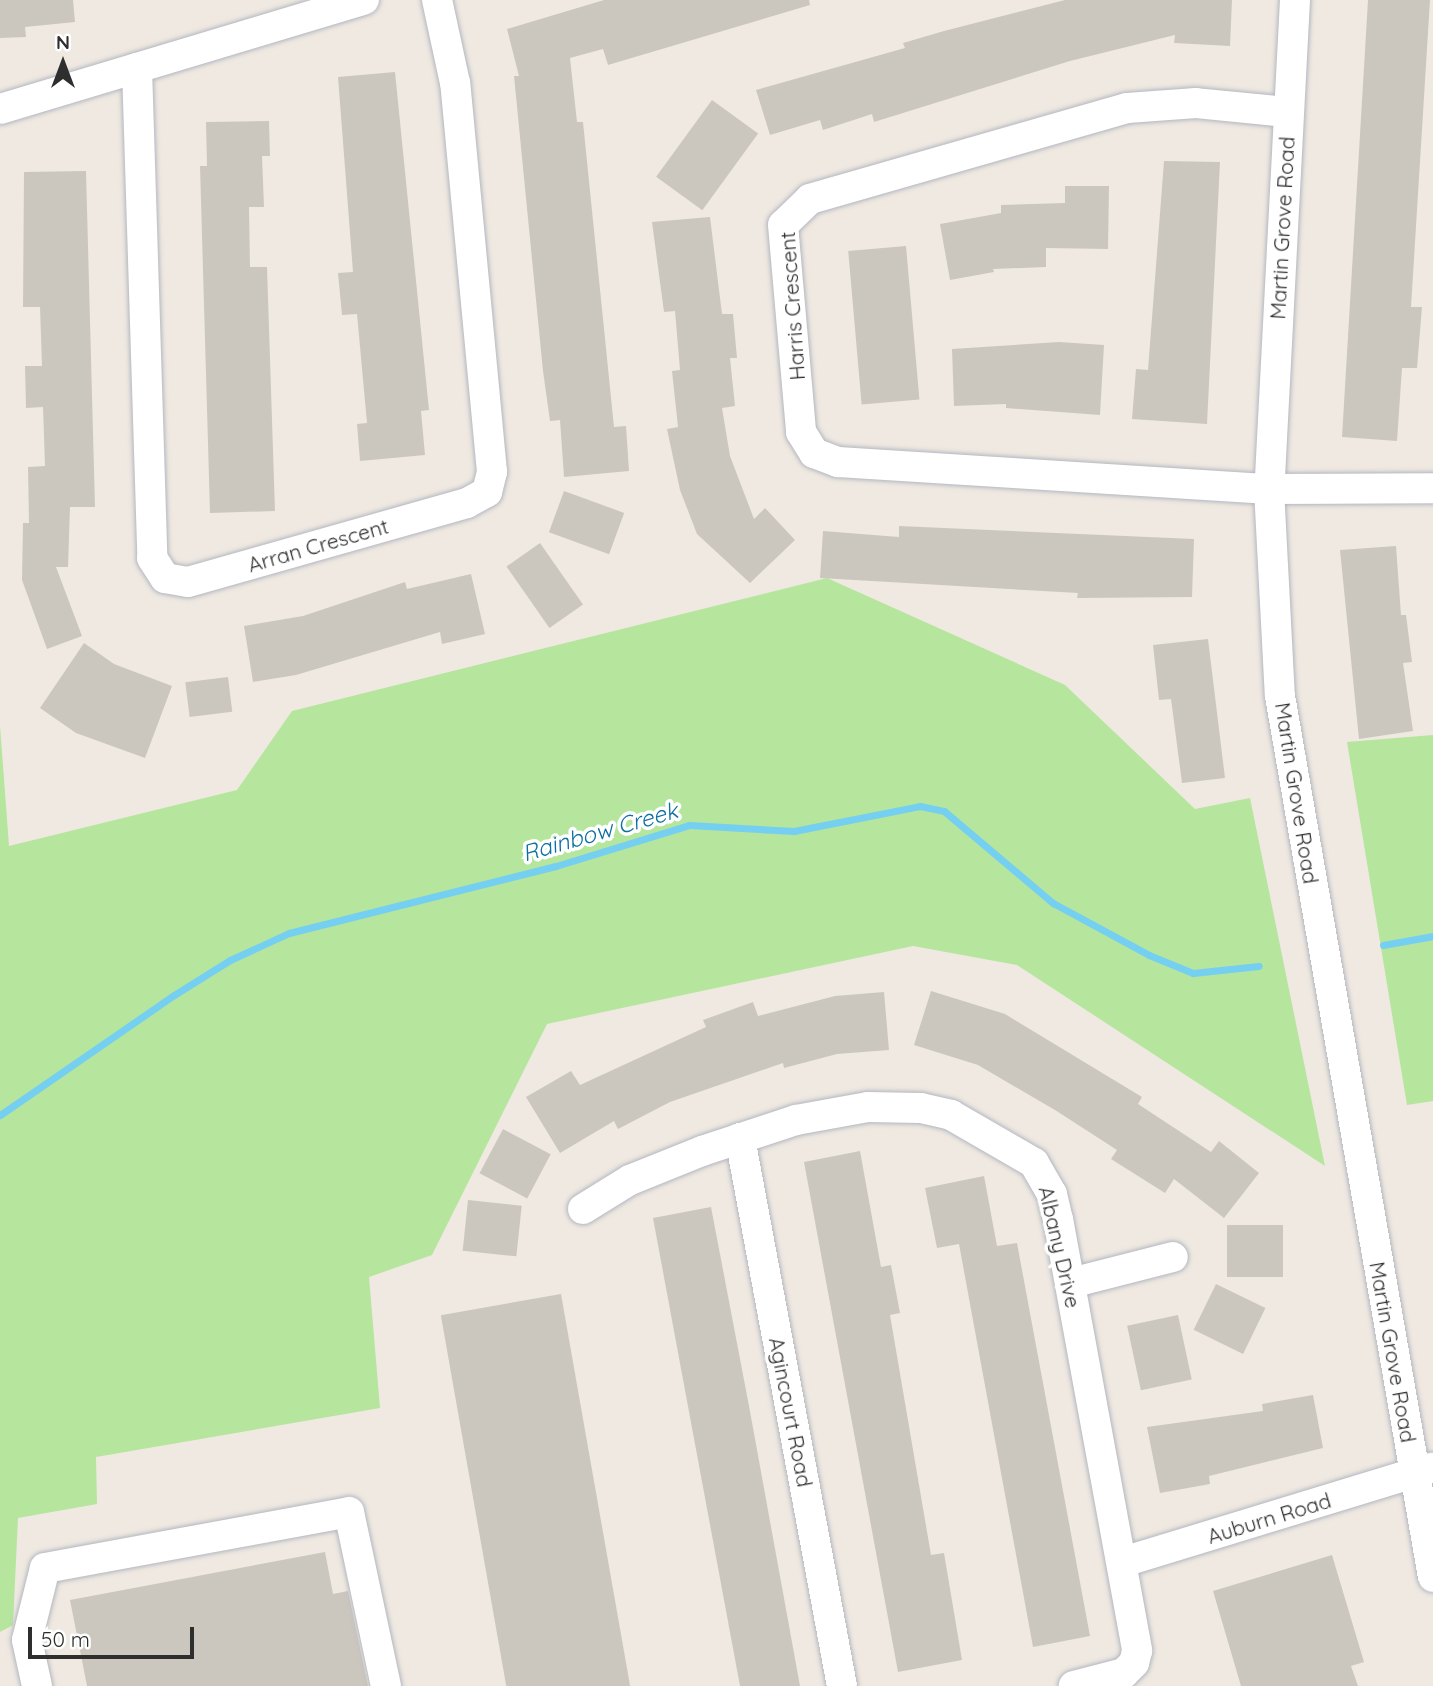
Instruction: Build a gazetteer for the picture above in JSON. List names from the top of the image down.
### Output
{
  "streets": {
    "street": [
      "Martin Grove Road",
      "Harris Crescent",
      "Arran Crescent",
      "Albany Drive",
      "Agincourt Road",
      "Auburn Road"
    ]
  },
  "crossings": [
    ["Martin Grove Road", "Harris Crescent"],
    ["Martin Grove Road", "Auburn Road"],
    ["Albany Drive", "Agincourt Road"],
    ["Albany Drive", "Auburn Road"]
  ],
  "water": ["Rainbow Creek"],
  "scale_bar": "50 m",
  "north": "top"
}
